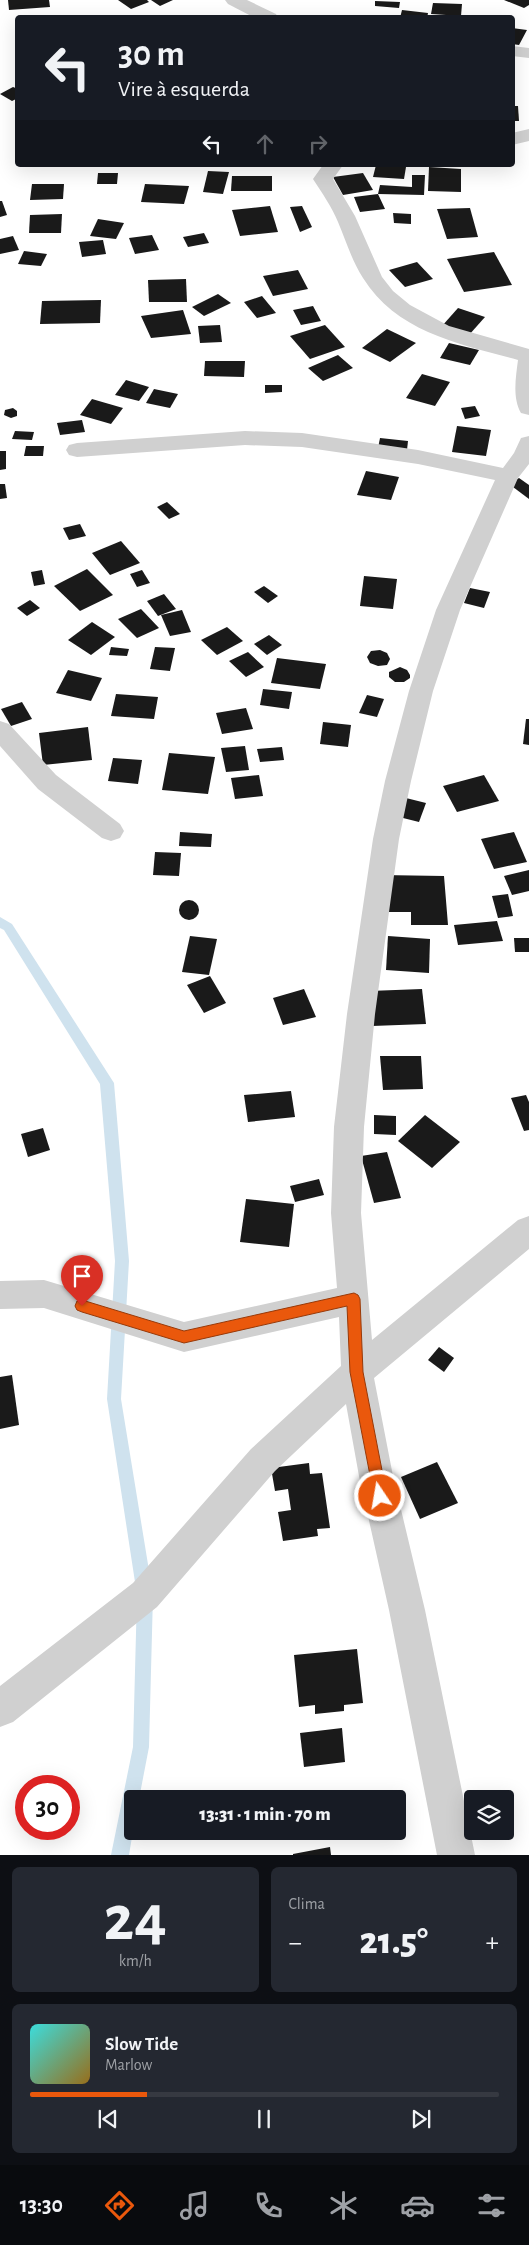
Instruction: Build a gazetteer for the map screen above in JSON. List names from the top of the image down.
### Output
{
  "page": {
    "turn": ["30 m", "Vire à esquerda"],
    "limit": "30",
    "trip": "13:31 · 1 min · 70 m",
    "tile": [
      ["24", "km/h"],
      "Clima"
    ],
    "heat": ["−", "21.5°", "+"],
    "song": ["Slow Tide", "Marlow"],
    "tabs": "13:30"
  }
}
